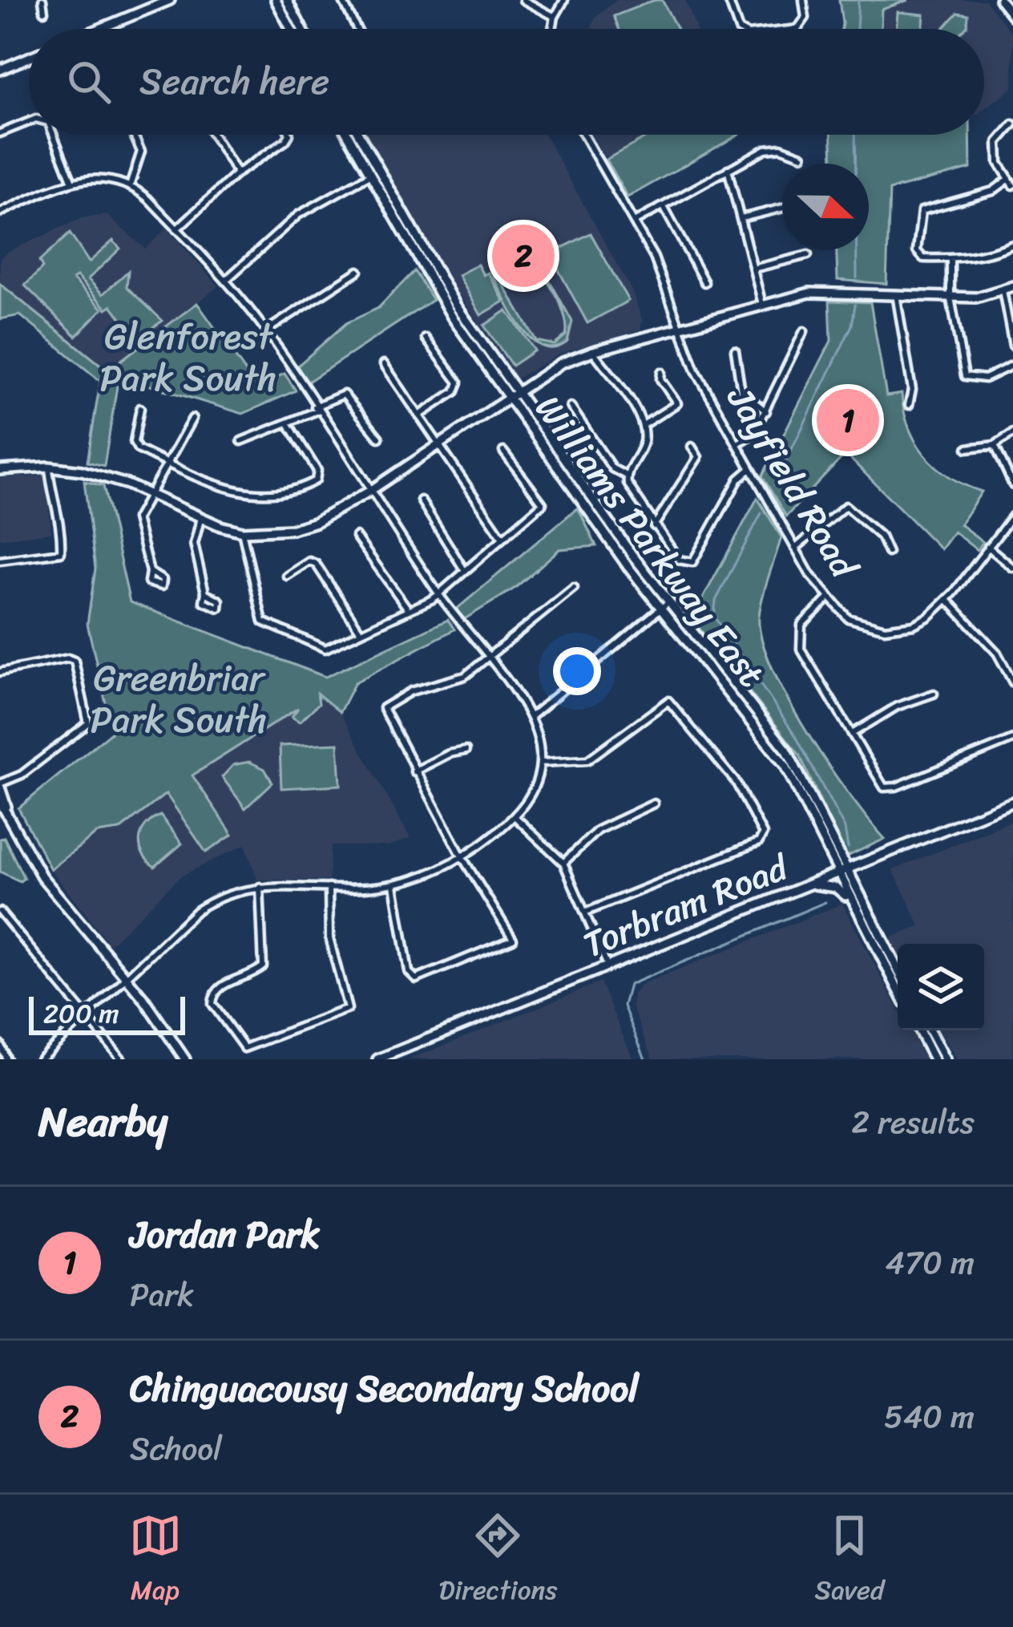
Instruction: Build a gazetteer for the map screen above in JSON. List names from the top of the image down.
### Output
{
  "streets": {
    "main road": ["Williams Parkway East", "Torbram Road"],
    "street": ["Jayfield Road"]
  },
  "crossings": [
    ["Williams Parkway East", "Torbram Road"]
  ],
  "parks": ["Glenforest Park South", "Greenbriar Park South"],
  "scale_bar": "200 m",
  "north": "right",
  "page": {
    "search": "Search here",
    "pins": ["2", "1"],
    "scale": "200 m",
    "heading": ["Nearby", "2 results"],
    "list": [
      {
        "mark": "1",
        "name": "Jordan Park",
        "note": "Park",
        "value": "470 m"
      },
      {
        "mark": "2",
        "name": "Chinguacousy Secondary School",
        "note": "School",
        "value": "540 m"
      }
    ],
    "nav": ["Map", "Directions", "Saved"]
  }
}
